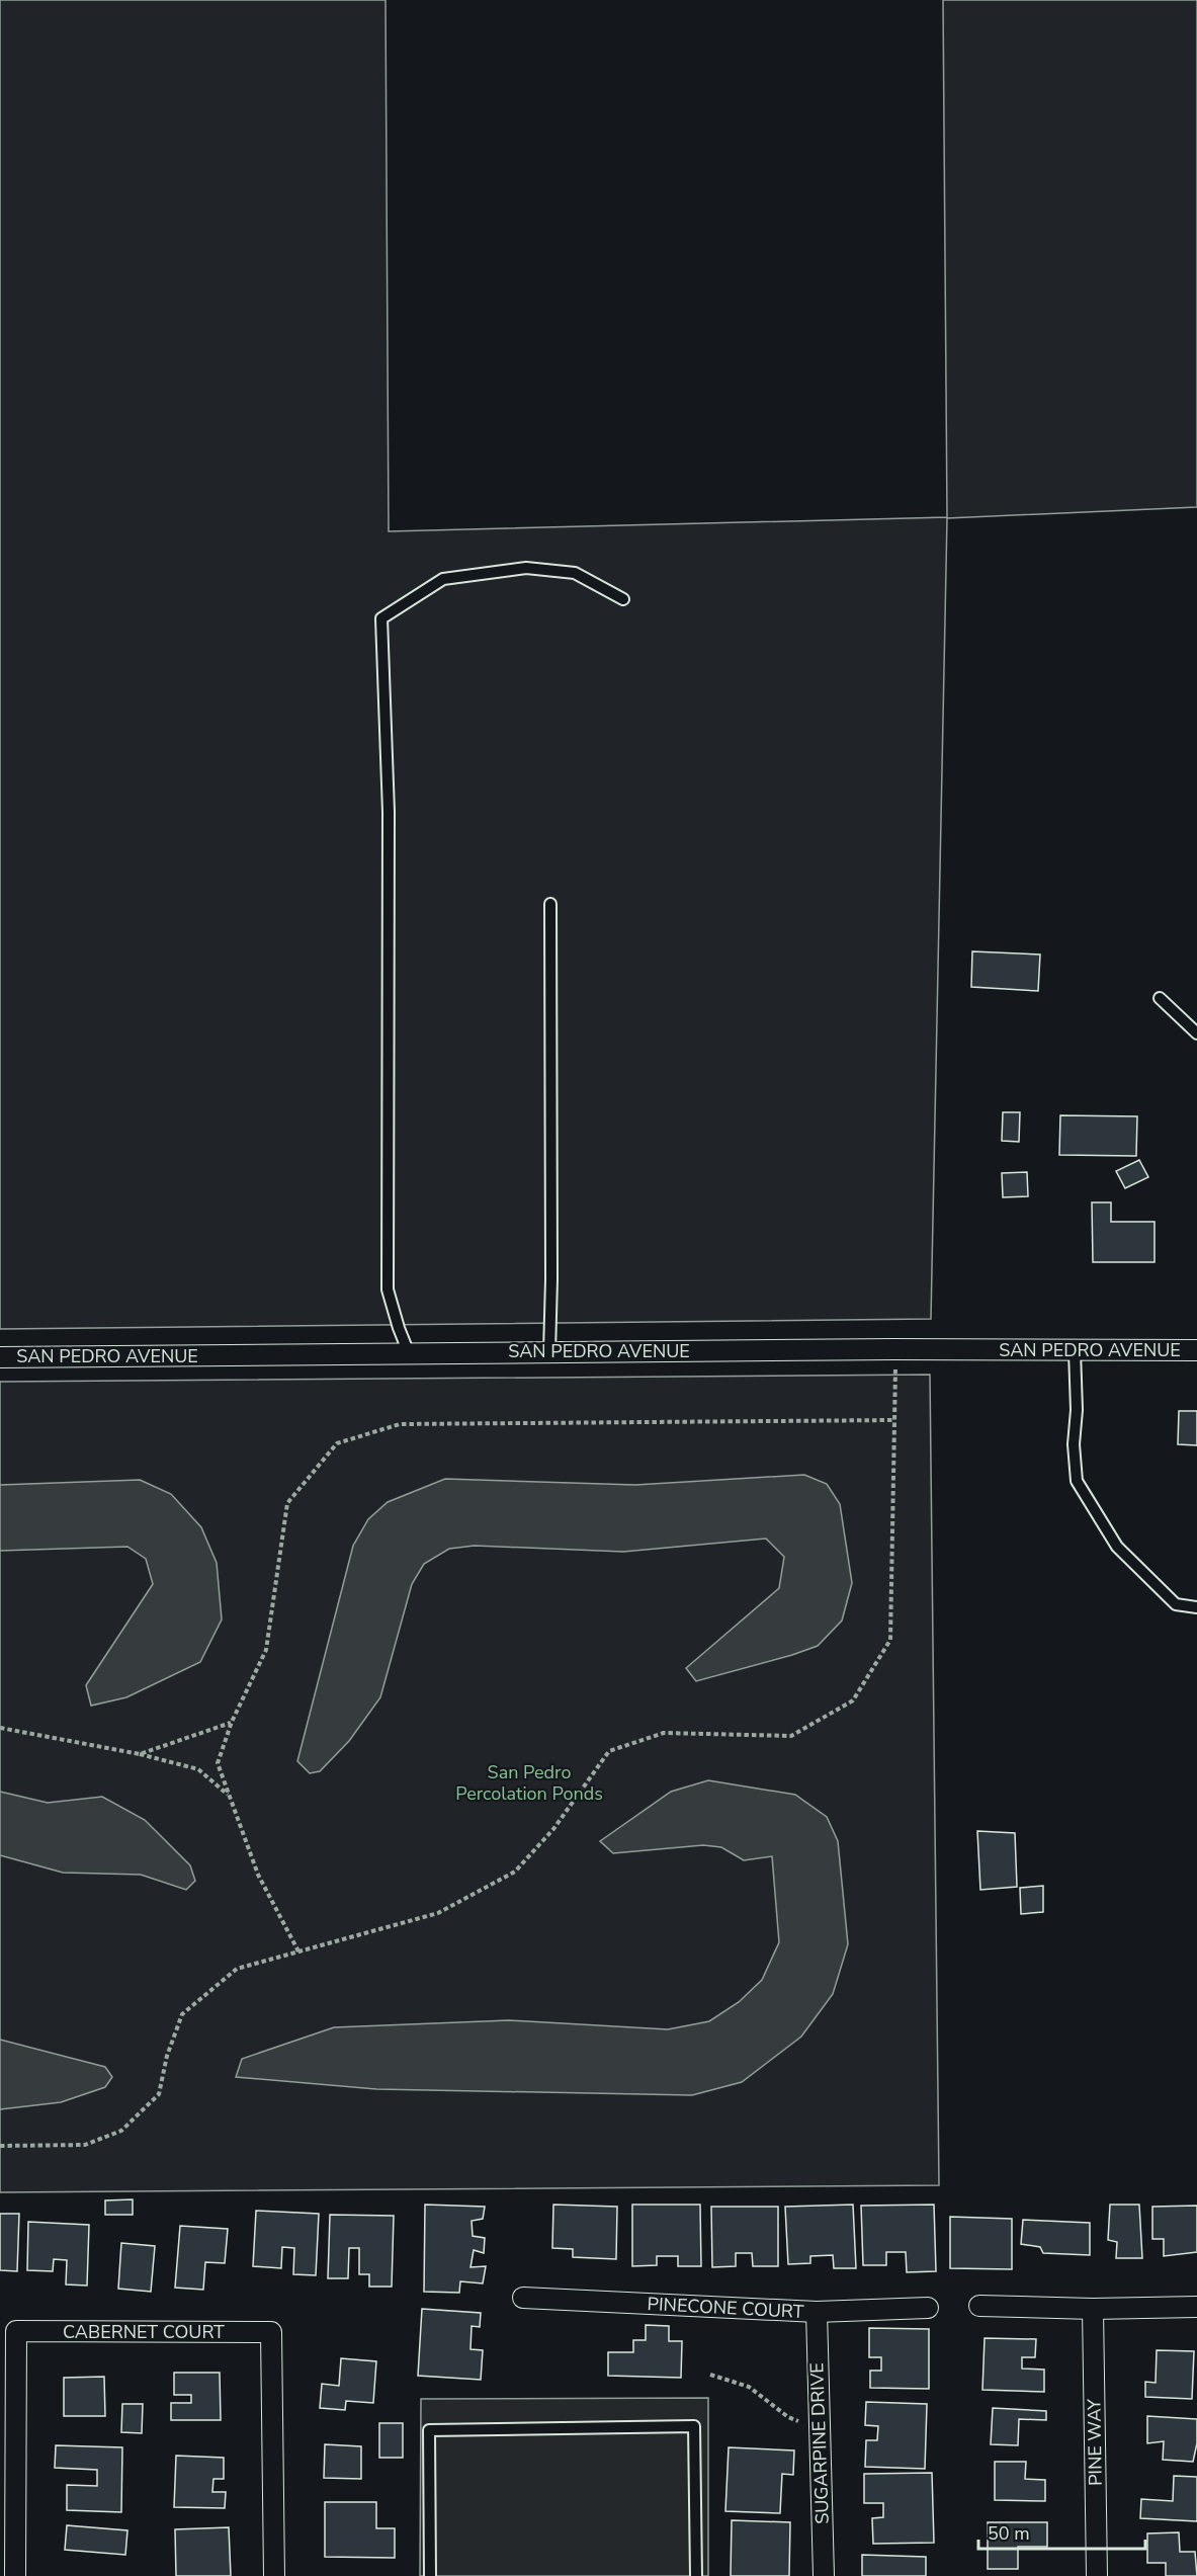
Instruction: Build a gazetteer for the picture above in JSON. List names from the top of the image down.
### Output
{
  "streets": {
    "street": [
      "SAN PEDRO AVENUE",
      "PINECONE COURT",
      "CABERNET COURT",
      "PINE WAY",
      "SUGARPINE DRIVE"
    ]
  },
  "crossings": [
    ["PINECONE COURT", "SUGARPINE DRIVE"]
  ],
  "parks": ["San Pedro Percolation Ponds"],
  "scale_bar": "50 m"
}
